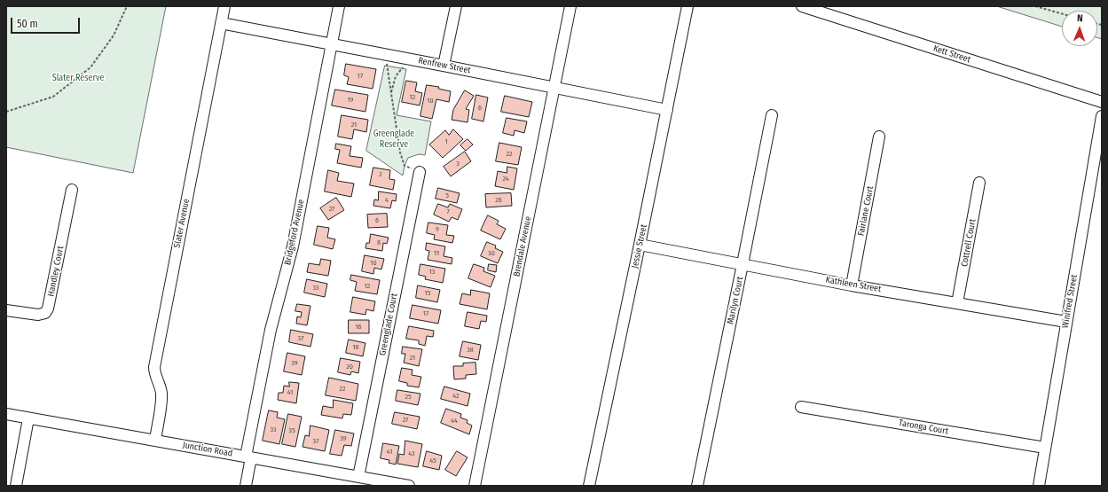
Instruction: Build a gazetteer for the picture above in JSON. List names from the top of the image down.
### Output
{
  "streets": {
    "street": [
      "Kett Street",
      "Renfrew Street",
      "Fairlane Court",
      "Slater Avenue",
      "Bridgeford Avenue",
      "Cottrell Court",
      "Brendale Avenue",
      "Jessie Street",
      "Handley Court",
      "Kathleen Street",
      "Marilyn Court",
      "Winifred Street",
      "Greenglade Court",
      "Taronga Court",
      "Junction Road"
    ]
  },
  "crossings": [
    ["Renfrew Street", "Slater Avenue"],
    ["Renfrew Street", "Bridgeford Avenue"],
    ["Renfrew Street", "Brendale Avenue"],
    ["Renfrew Street", "Jessie Street"],
    ["Fairlane Court", "Kathleen Street"],
    ["Slater Avenue", "Junction Road"],
    ["Bridgeford Avenue", "Junction Road"],
    ["Cottrell Court", "Kathleen Street"],
    ["Jessie Street", "Kathleen Street"],
    ["Kathleen Street", "Marilyn Court"],
    ["Kathleen Street", "Winifred Street"],
    ["Winifred Street", "Taronga Court"],
    ["Greenglade Court", "Junction Road"]
  ],
  "parks": ["Slater Reserve", "Greenglade Reserve"],
  "house_numbers": [
    "17",
    "12",
    "19",
    "10",
    "6",
    "21",
    "1",
    "22",
    "3",
    "2",
    "24",
    "5",
    "4",
    "26",
    "27",
    "7",
    "6",
    "9",
    "8",
    "11",
    "30",
    "10",
    "13",
    "12",
    "33",
    "15",
    "17",
    "16",
    "37",
    "18",
    "38",
    "21",
    "39",
    "20",
    "22",
    "41",
    "42",
    "25",
    "27",
    "44",
    "33",
    "35",
    "39",
    "37",
    "41",
    "43",
    "45"
  ],
  "scale_bar": "50 m",
  "north": "top"
}
